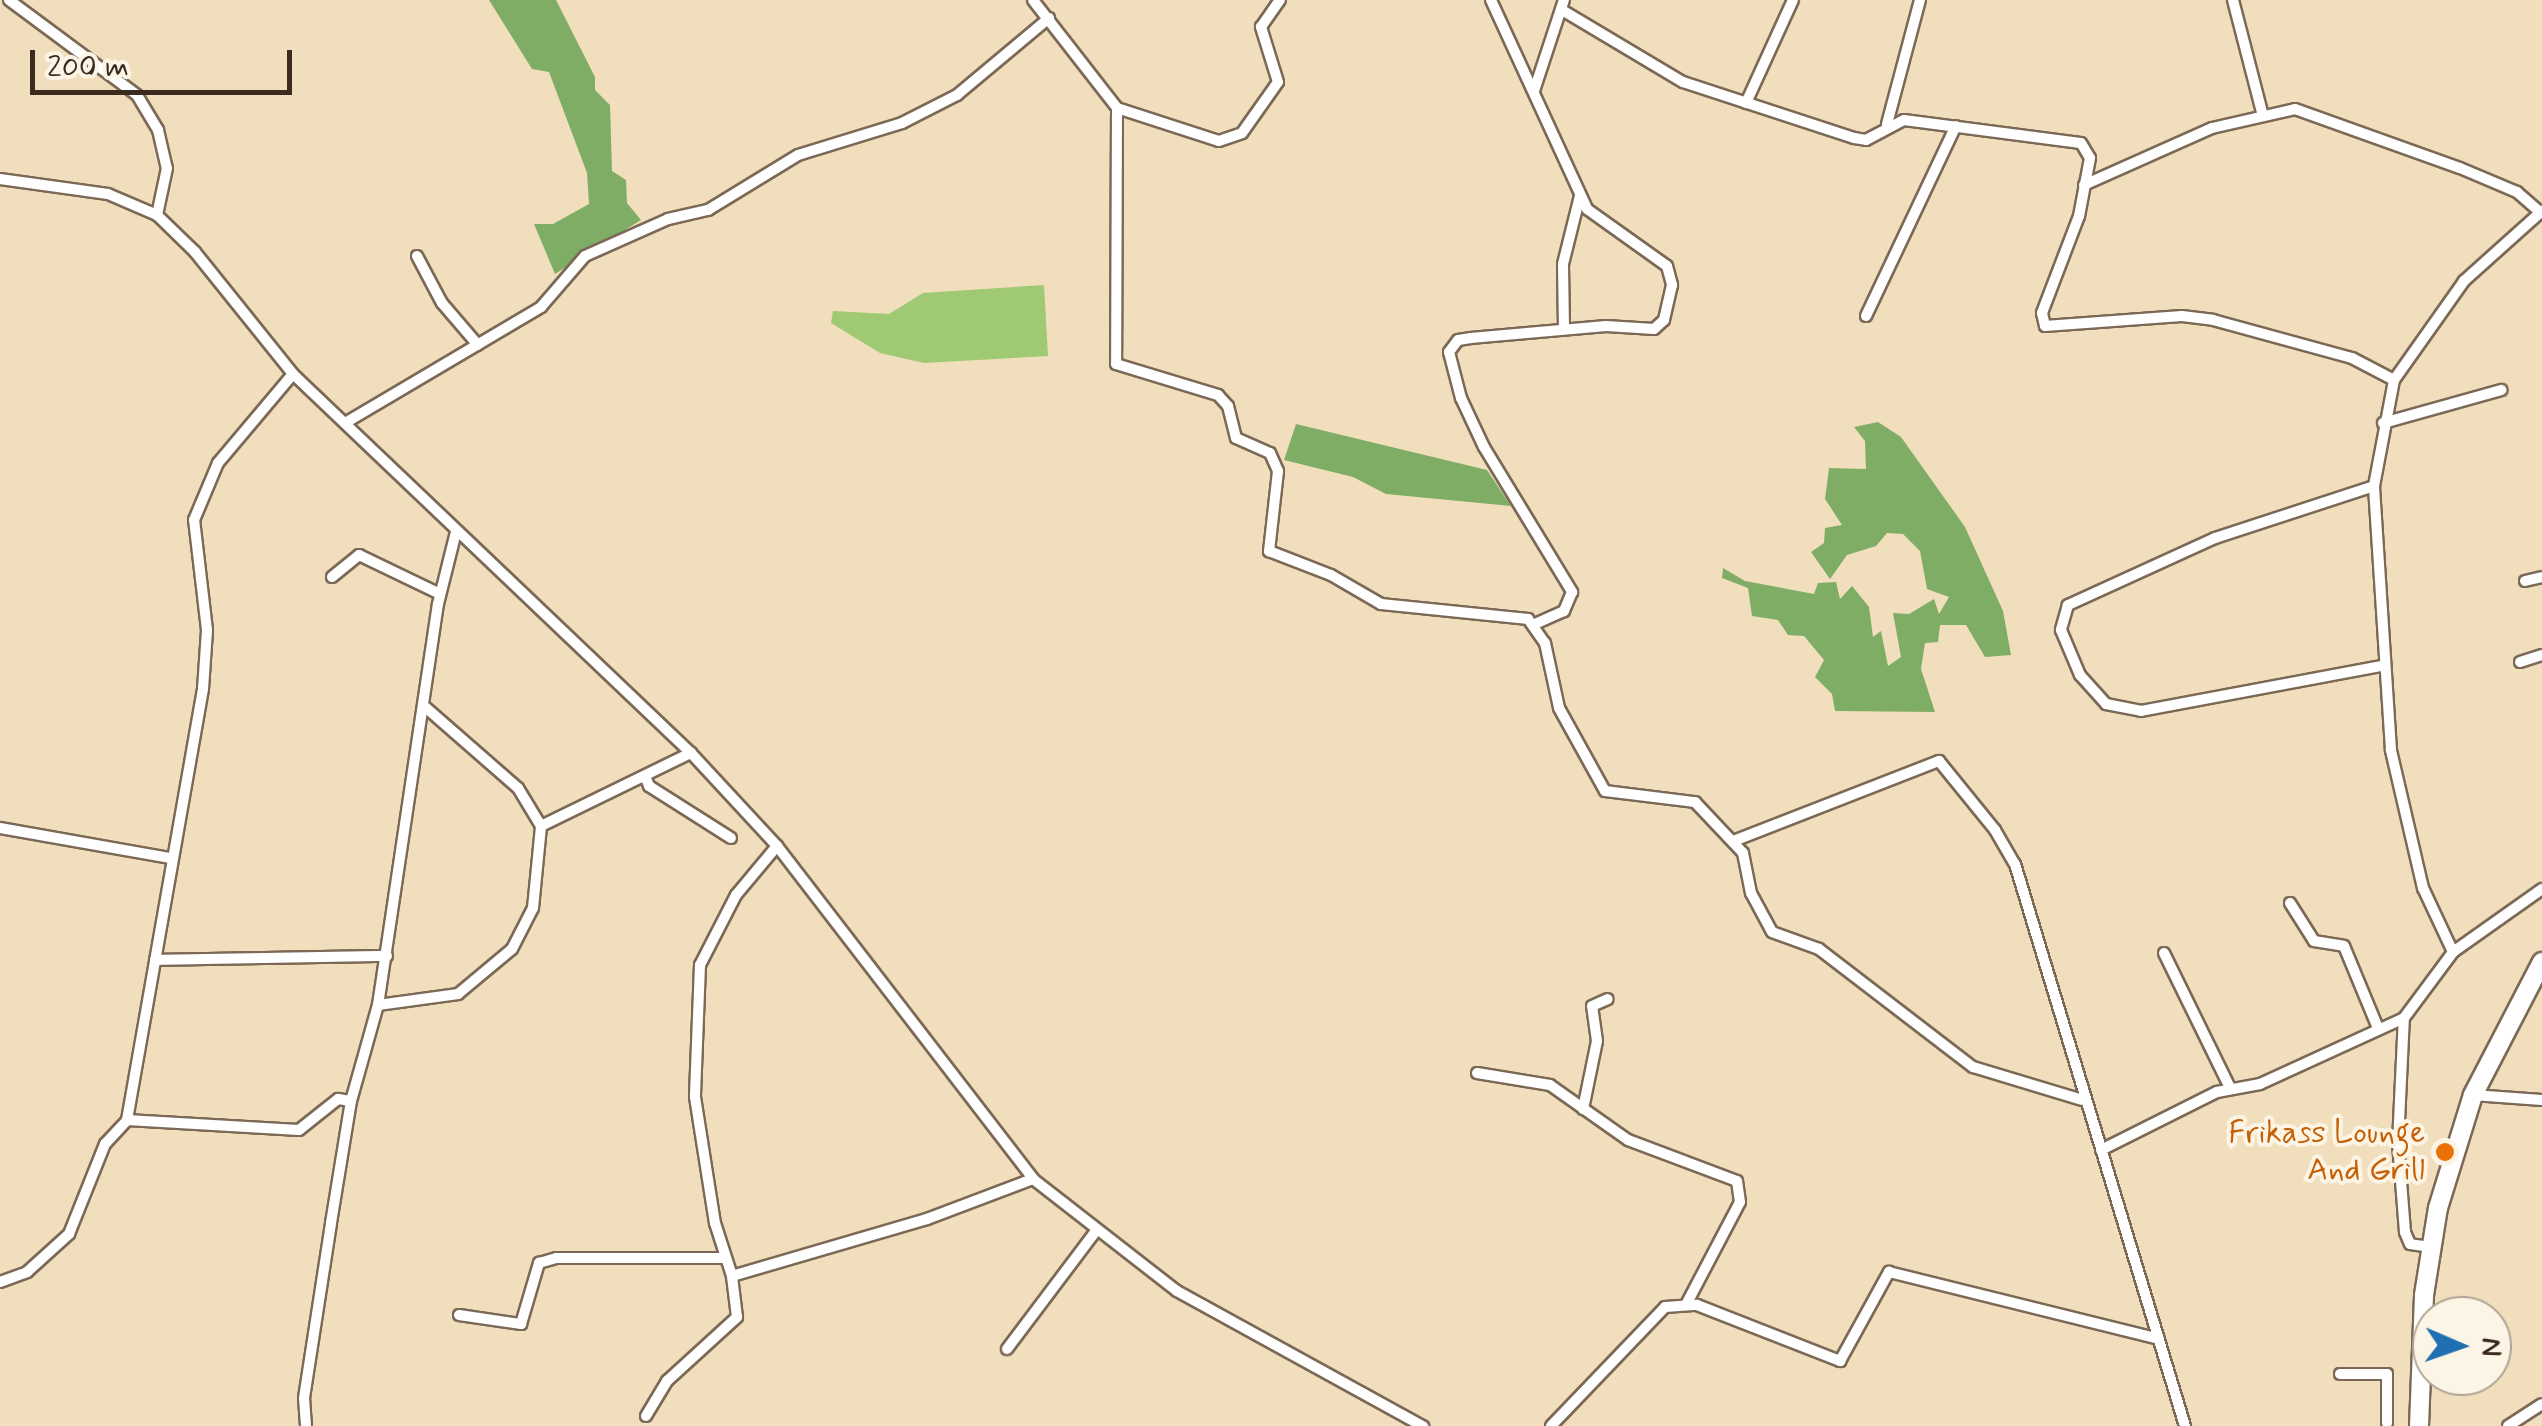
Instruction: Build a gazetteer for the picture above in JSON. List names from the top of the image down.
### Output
{
  "places": ["Frikass Lounge And Grill"],
  "scale_bar": "200 m",
  "north": "right"
}
